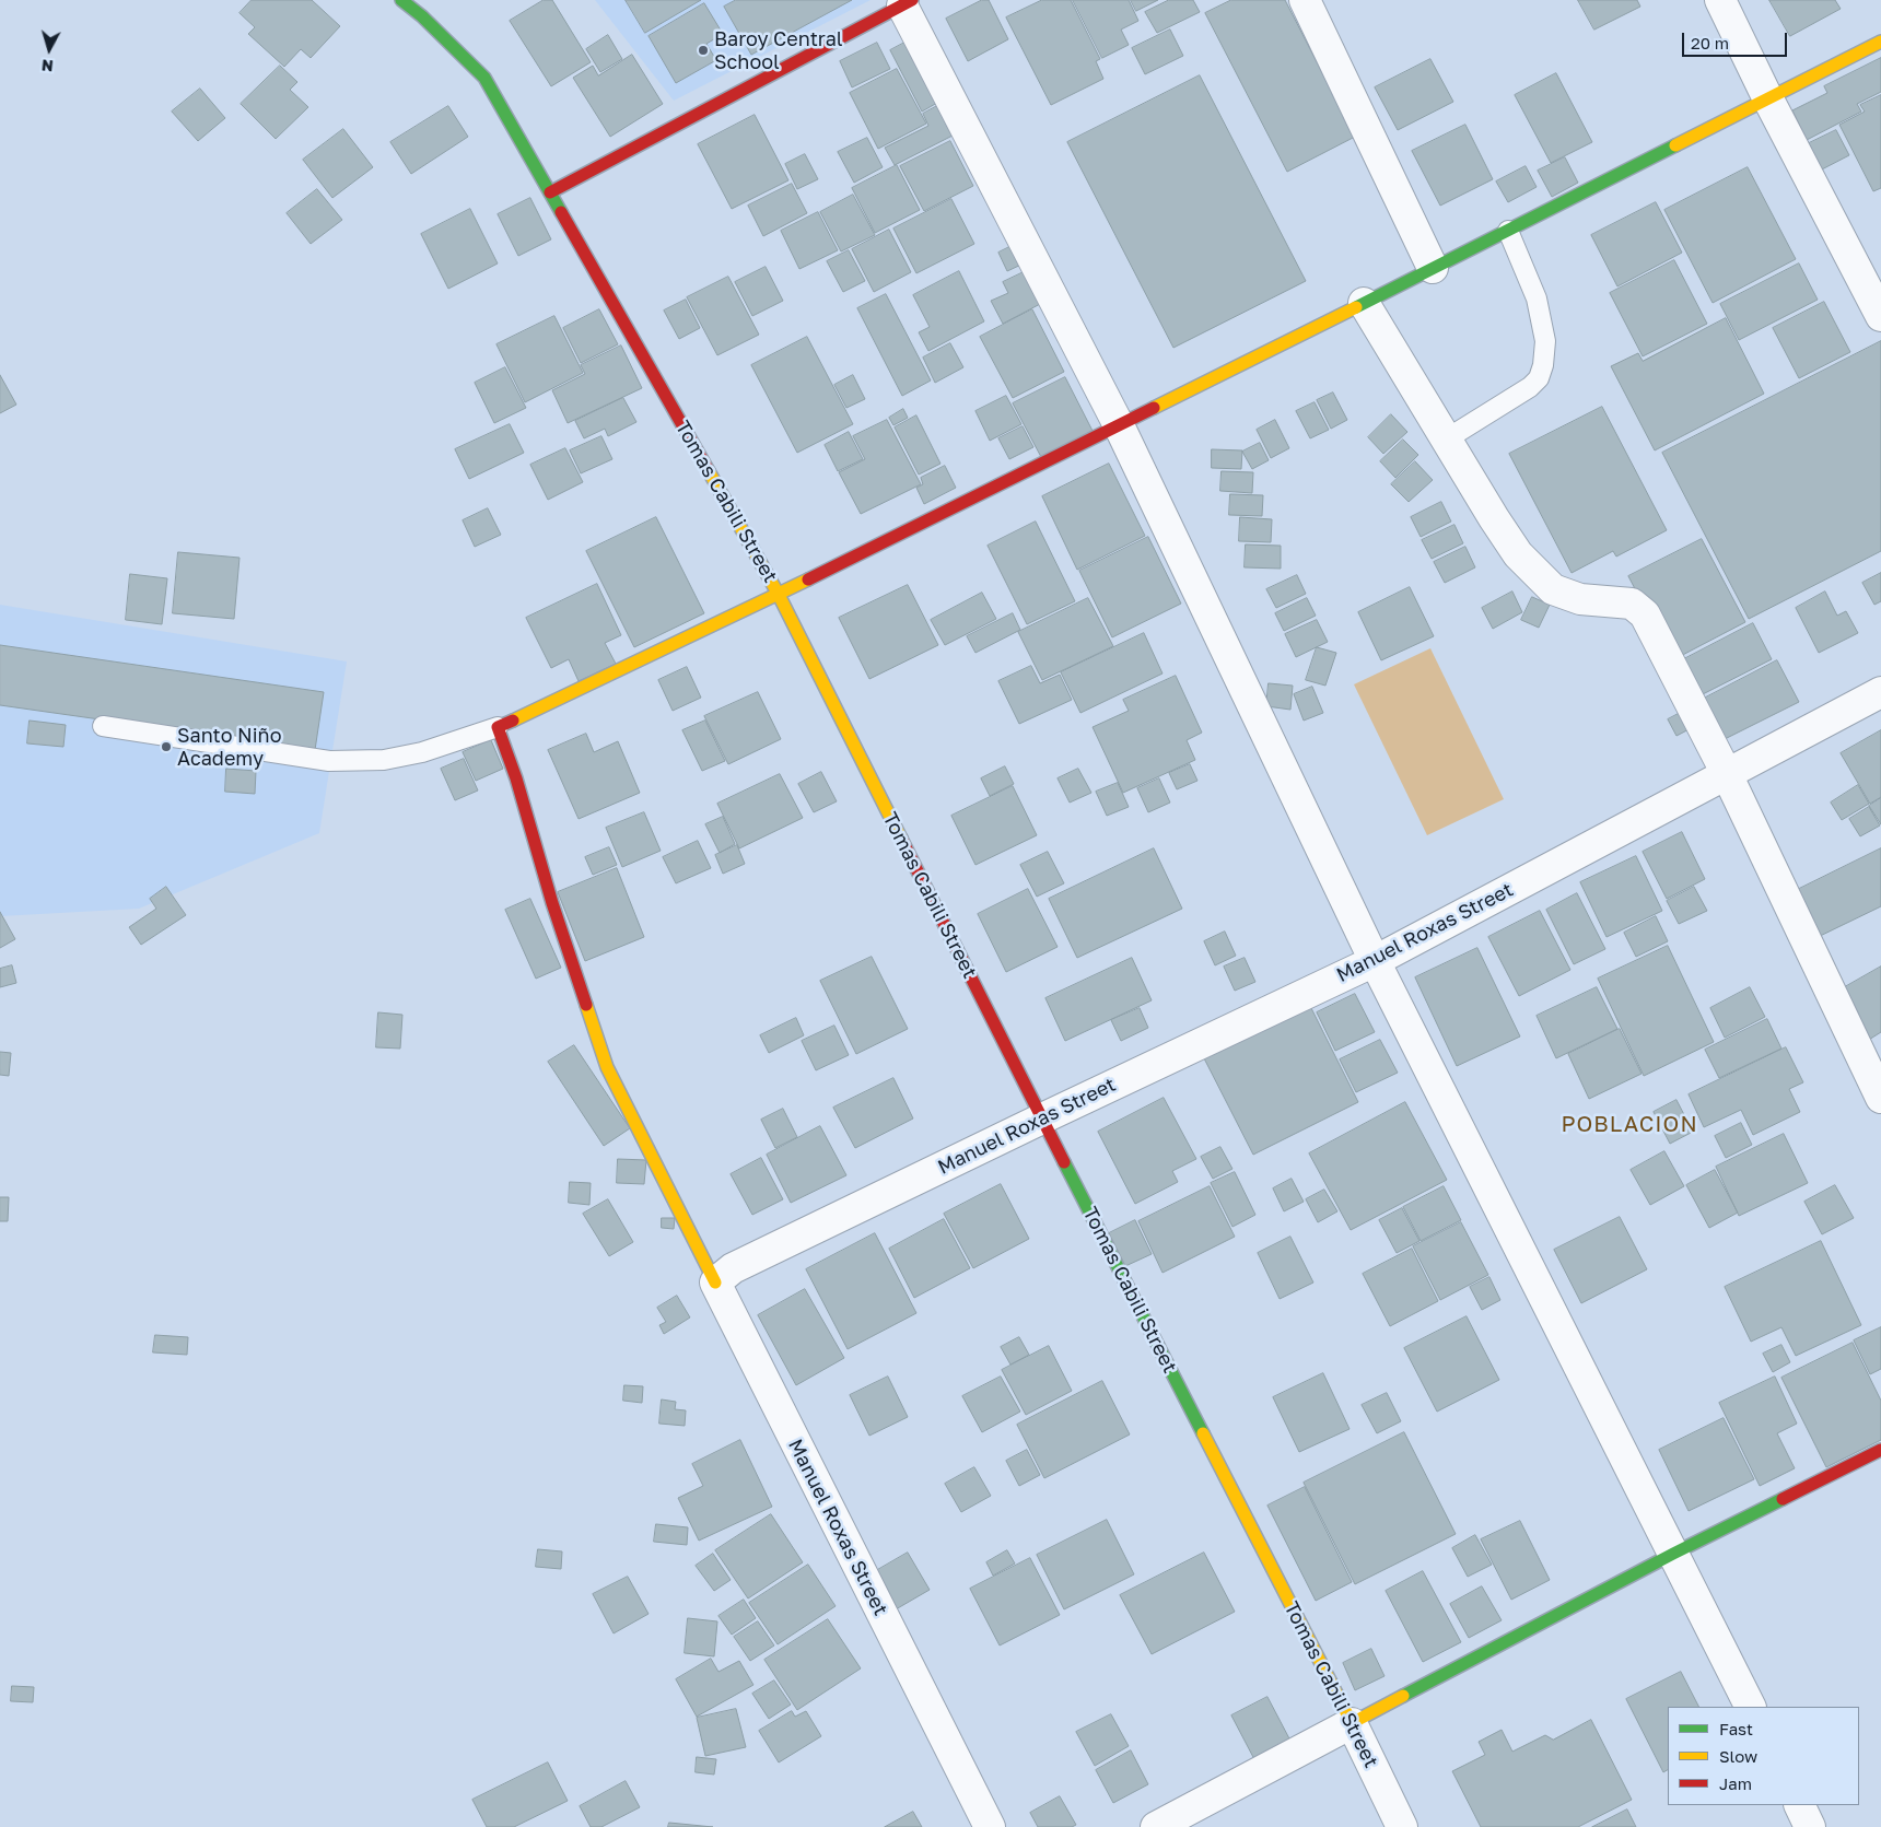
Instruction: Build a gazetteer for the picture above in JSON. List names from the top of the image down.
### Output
{
  "streets": {
    "street": ["Tomas Cabili Street", "Manuel Roxas Street"]
  },
  "crossings": [
    ["Tomas Cabili Street", "Manuel Roxas Street"]
  ],
  "districts": ["POBLACION"],
  "places": ["Baroy Central School", "Santo Niño Academy"],
  "legend": ["Fast", "Slow", "Jam"],
  "scale_bar": "20 m",
  "north": "bottom"
}
